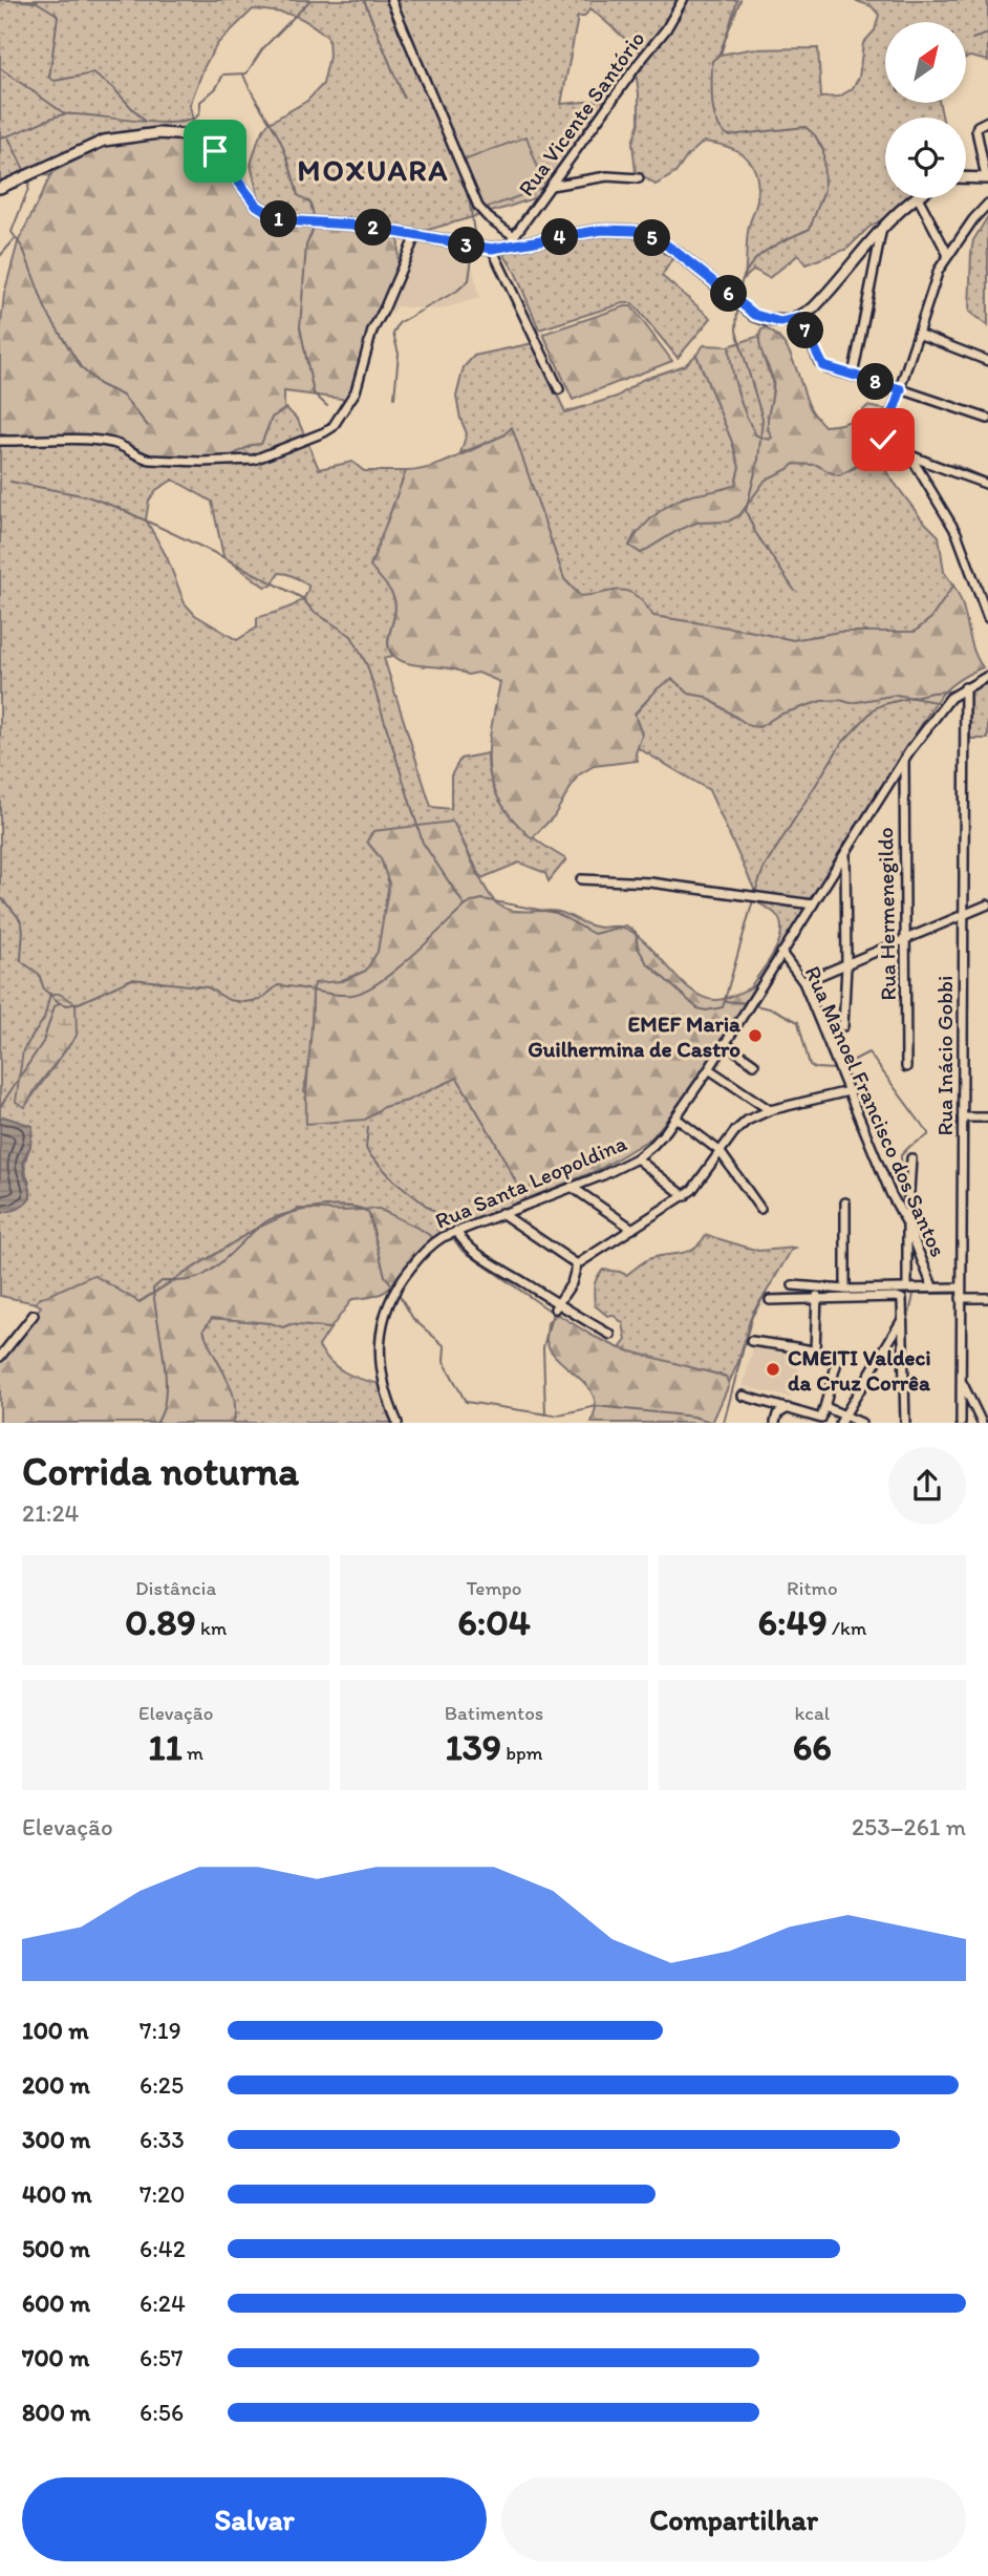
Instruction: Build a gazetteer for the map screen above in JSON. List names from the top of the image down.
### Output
{
  "streets": {
    "street": [
      "Rua Vicente Santório",
      "Rua Hermenegildo",
      "Rua Inácio Gobbi",
      "Rua Manoel Francisco dos Santos",
      "Rua Santa Leopoldina"
    ]
  },
  "crossings": [
    ["Rua Hermenegildo", "Rua Santa Leopoldina"],
    ["Rua Inácio Gobbi", "Rua Santa Leopoldina"],
    ["Rua Manoel Francisco dos Santos", "Rua Santa Leopoldina"]
  ],
  "districts": ["MOXUARA"],
  "places": ["EMEF Maria Guilhermina de Castro", "CMEITI Valdeci da Cruz Corrêa"],
  "north": "top right",
  "page": {
    "pins": [
      "1",
      "2",
      "4",
      "5",
      "3",
      "6",
      "7",
      "8"
    ],
    "heading": ["Corrida noturna", "21:24"],
    "stats": [
      ["Distância", "0.89 km"],
      ["Tempo", "6:04"],
      ["Ritmo", "6:49 /km"],
      ["Elevação", "11 m"],
      ["Batimentos", "139 bpm"],
      ["kcal", "66"]
    ],
    "chart": ["Elevação", "253–261 m"],
    "list": [
      {
        "name": "100 m",
        "note": "7:19"
      },
      {
        "name": "200 m",
        "note": "6:25"
      },
      {
        "name": "300 m",
        "note": "6:33"
      },
      {
        "name": "400 m",
        "note": "7:20"
      },
      {
        "name": "500 m",
        "note": "6:42"
      },
      {
        "name": "600 m",
        "note": "6:24"
      },
      {
        "name": "700 m",
        "note": "6:57"
      },
      {
        "name": "800 m",
        "note": "6:56"
      }
    ],
    "buttons": ["Salvar", "Compartilhar"]
  }
}
